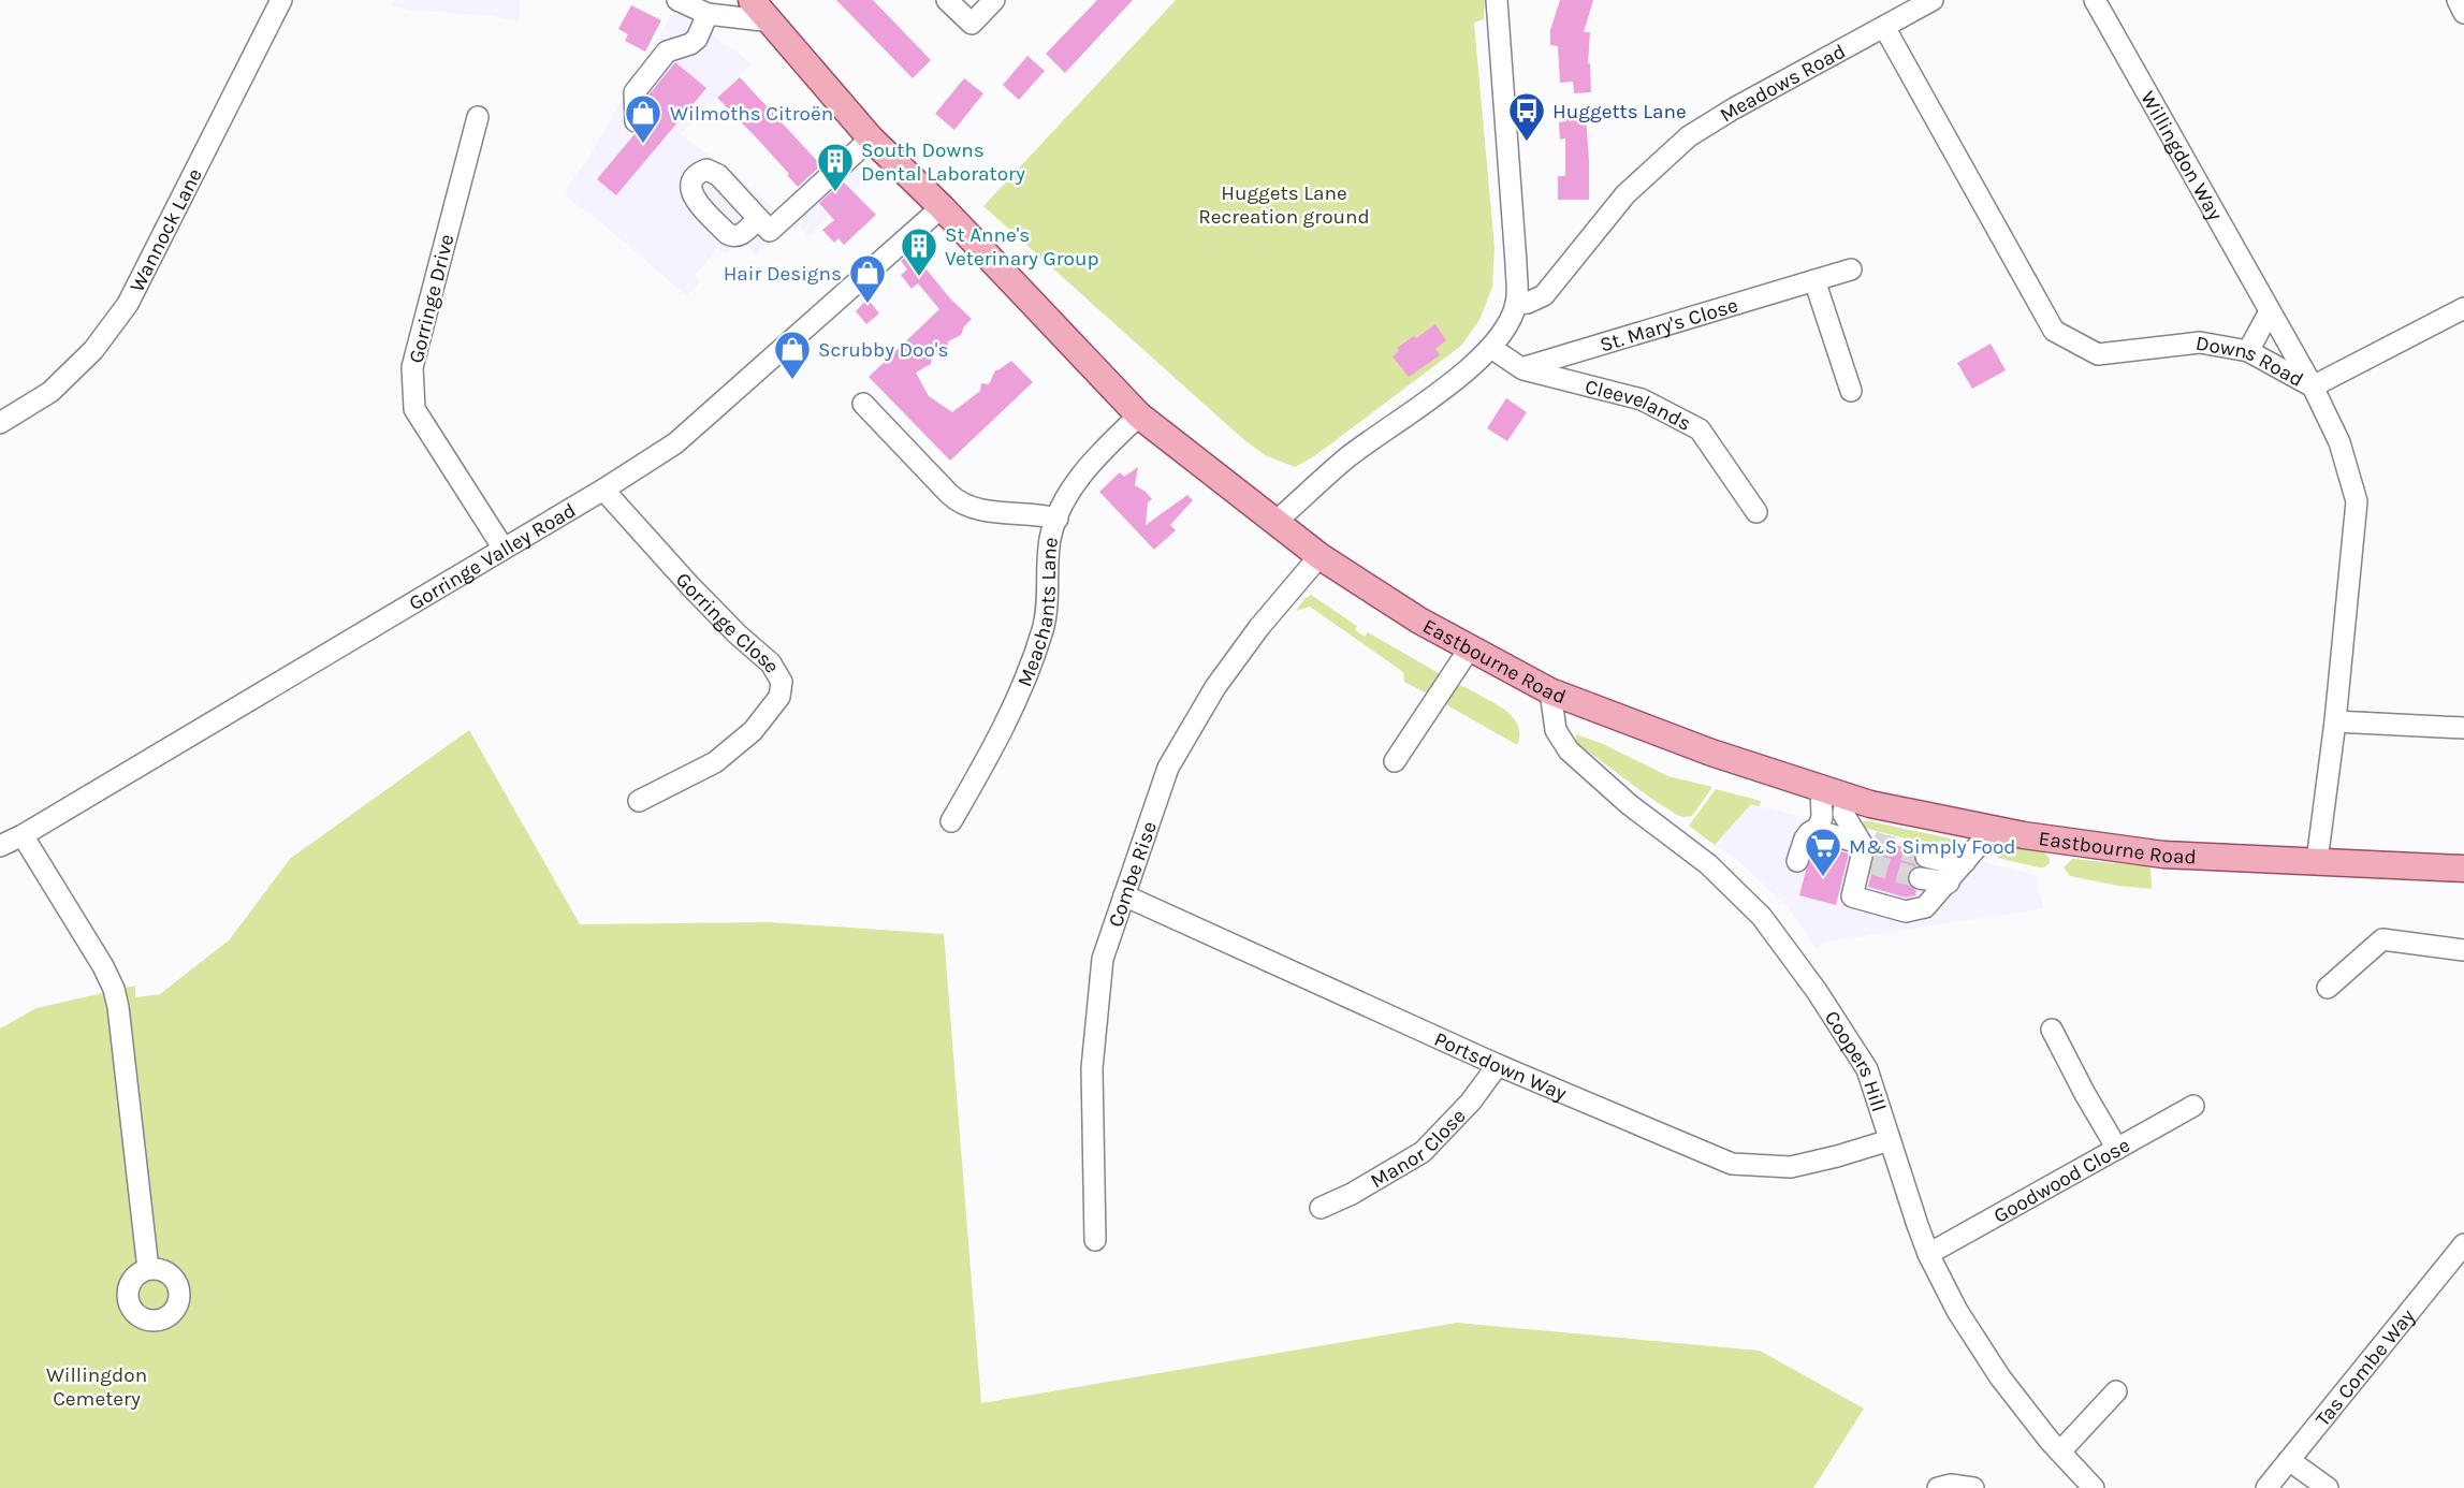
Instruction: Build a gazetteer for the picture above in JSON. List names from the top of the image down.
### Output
{
  "streets": {
    "main road": ["Eastbourne Road"],
    "street": [
      "Meadows Road",
      "Willingdon Way",
      "Wannock Lane",
      "Gorringe Drive",
      "St. Mary's Close",
      "Downs Road",
      "Cleevelands",
      "Gorringe Valley Road",
      "Meachants Lane",
      "Gorringe Close",
      "Combe Rise",
      "Coopers Hill",
      "Portsdown Way",
      "Manor Close",
      "Goodwood Close",
      "Tas Combe Way"
    ]
  },
  "crossings": [
    ["Meadows Road", "Downs Road"],
    ["Willingdon Way", "Downs Road"],
    ["Gorringe Drive", "Gorringe Valley Road"],
    ["St. Mary's Close", "Cleevelands"],
    ["Downs Road", "Eastbourne Road"],
    ["Gorringe Valley Road", "Gorringe Close"],
    ["Gorringe Valley Road", "Eastbourne Road"],
    ["Meachants Lane", "Eastbourne Road"],
    ["Eastbourne Road", "Combe Rise"],
    ["Eastbourne Road", "Coopers Hill"],
    ["Combe Rise", "Portsdown Way"],
    ["Coopers Hill", "Portsdown Way"],
    ["Coopers Hill", "Goodwood Close"],
    ["Portsdown Way", "Manor Close"]
  ],
  "parks": ["Huggets Lane Recreation ground", "Willingdon Cemetery"],
  "places": {
    "bus stop": ["Huggetts Lane"],
    "shop": ["Wilmoths Citroën", "Hair Designs", "Scrubby Doo's"],
    "building": ["South Downs Dental Laboratory", "St Anne's Veterinary Group"],
    "supermarket": ["M&S Simply Food"]
  }
}
